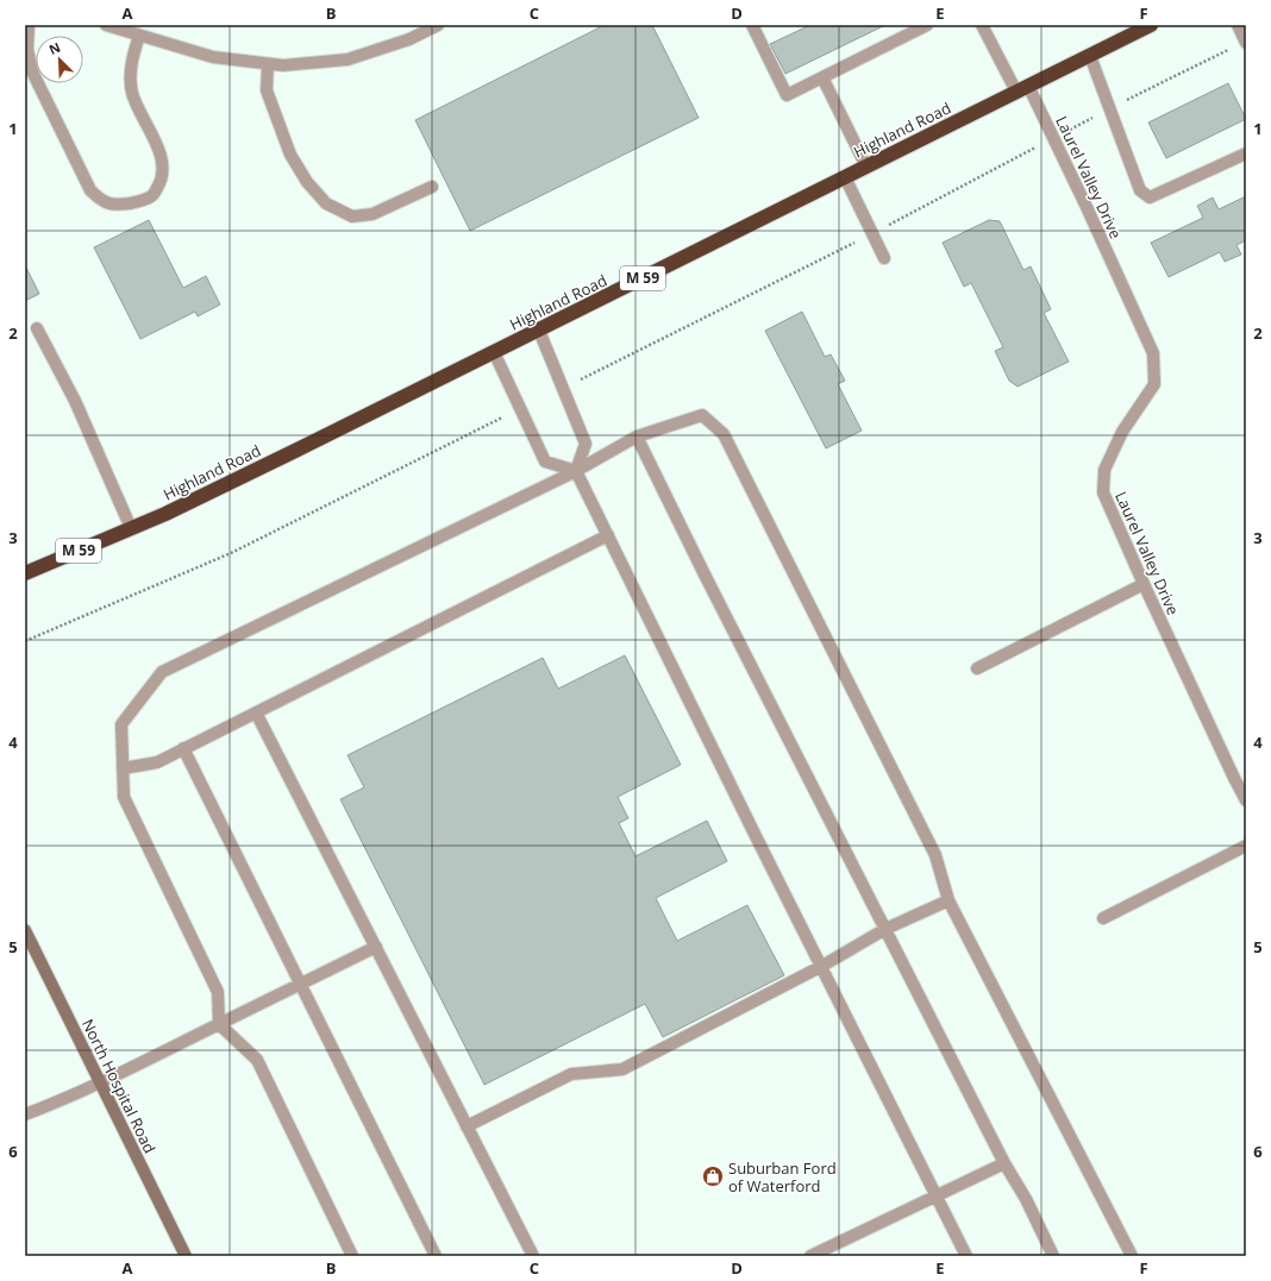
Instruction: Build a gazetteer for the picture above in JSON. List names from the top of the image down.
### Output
{
  "streets": {
    "highway": ["Highland Road", "M 59"],
    "street": ["Laurel Valley Drive", "North Hospital Road"]
  },
  "crossings": [
    ["Highland Road", "Laurel Valley Drive"]
  ],
  "places": {
    "shop": ["Suburban Ford of Waterford"]
  },
  "north": "top left",
  "grid": {
    "columns": [
      "A",
      "B",
      "C",
      "D",
      "E",
      "F"
    ],
    "rows": [
      "1",
      "2",
      "3",
      "4",
      "5",
      "6"
    ]
  }
}
